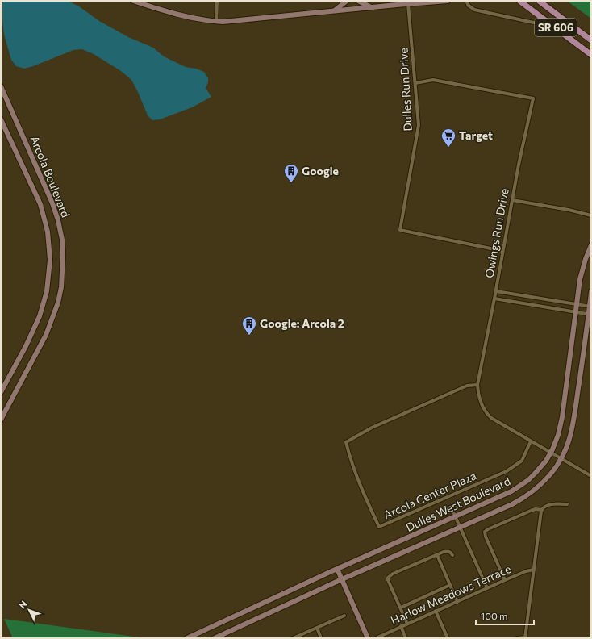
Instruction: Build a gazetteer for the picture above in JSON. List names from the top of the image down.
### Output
{
  "streets": {
    "main road": ["SR 606"],
    "street": [
      "Dulles Run Drive",
      "Arcola Boulevard",
      "Owings Run Drive",
      "Arcola Center Plaza",
      "Dulles West Boulevard",
      "Harlow Meadows Terrace"
    ]
  },
  "crossings": [
    ["Dulles Run Drive", "Owings Run Drive"],
    ["Owings Run Drive", "Arcola Center Plaza"],
    ["Owings Run Drive", "Dulles West Boulevard"]
  ],
  "places": {
    "supermarket": ["Target"],
    "building": ["Google", "Google: Arcola 2"]
  },
  "scale_bar": "100 m",
  "north": "top left"
}
